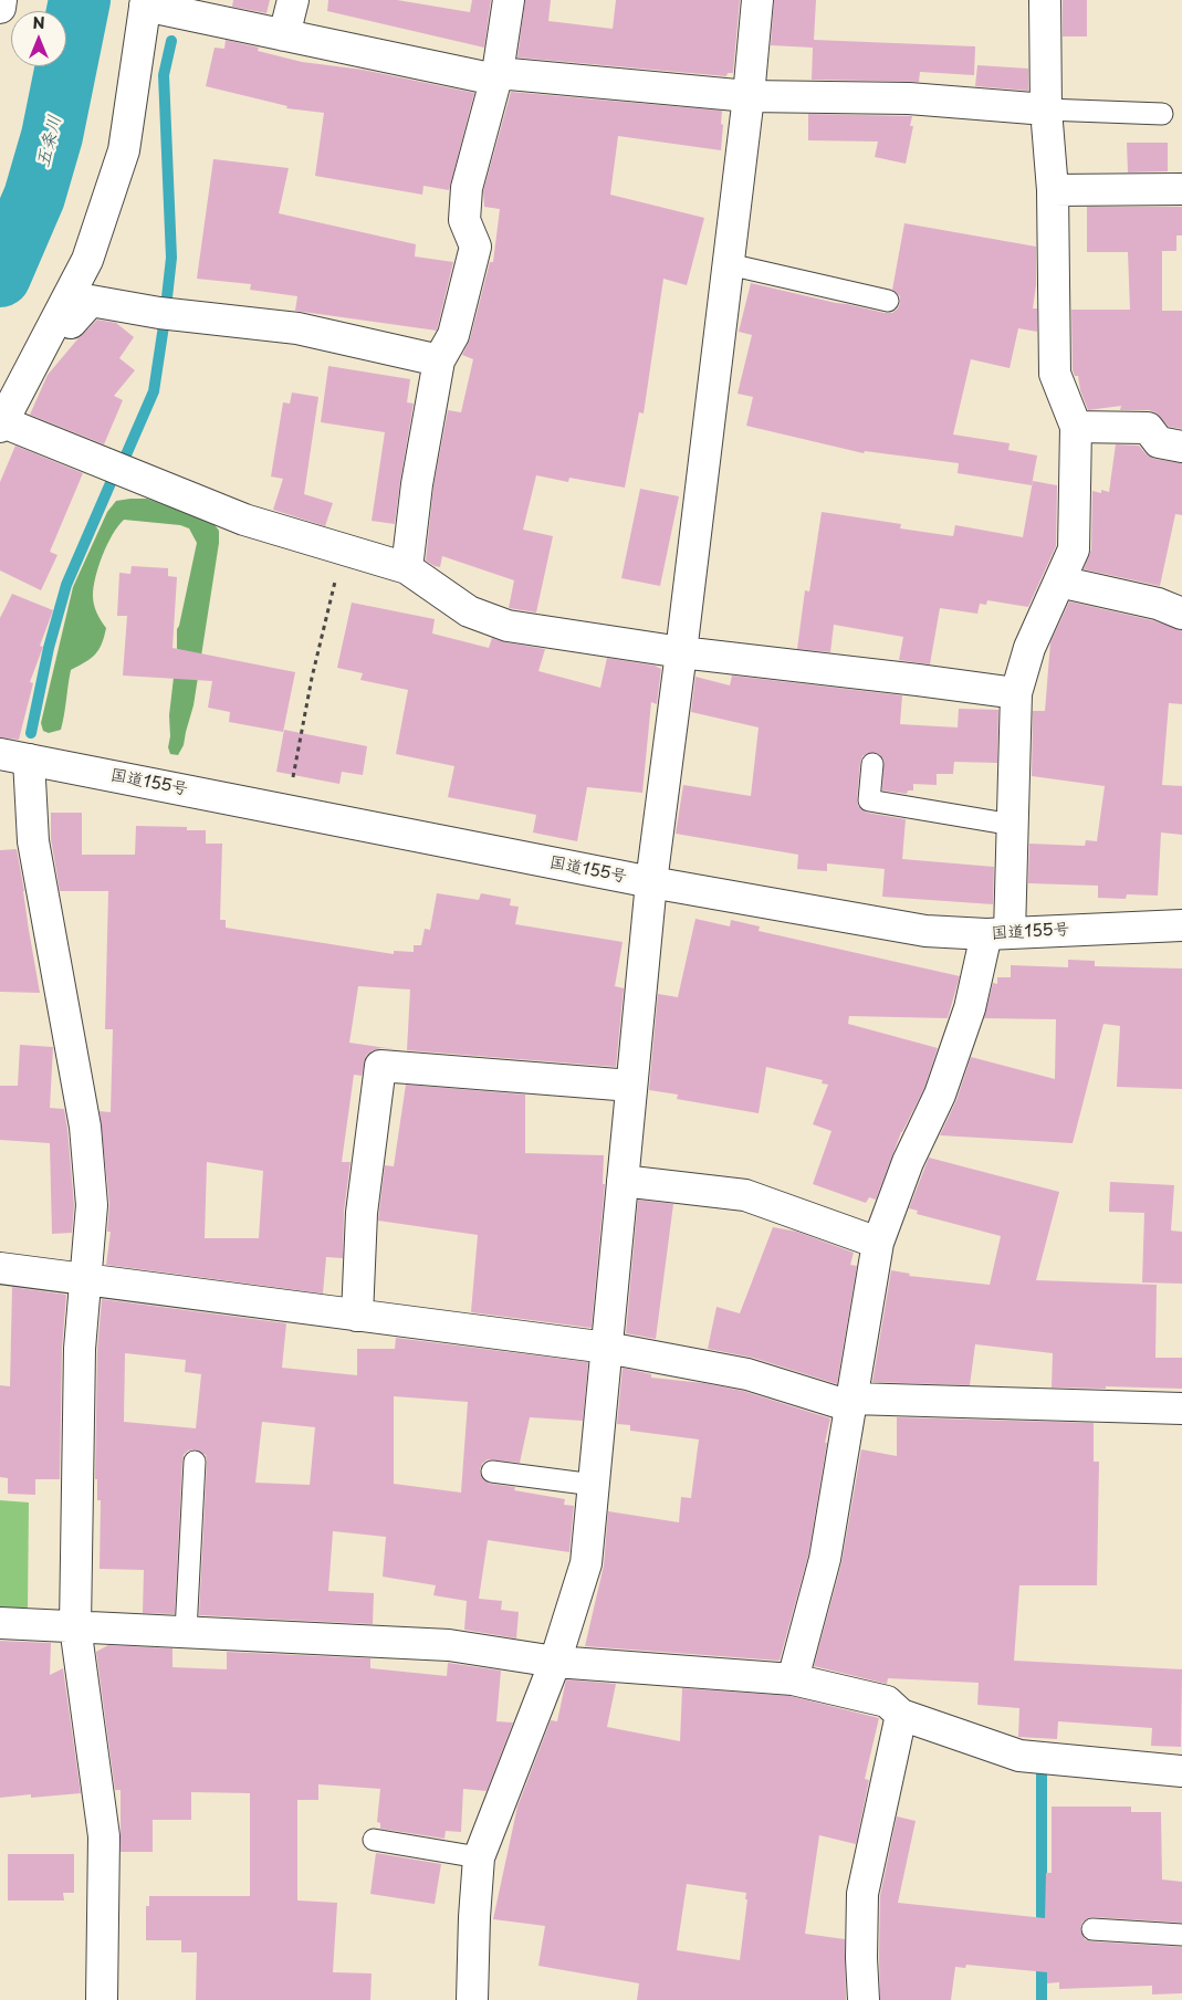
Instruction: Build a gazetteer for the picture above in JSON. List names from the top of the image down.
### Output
{
  "streets": {
    "main road": ["国道155号"]
  },
  "water": ["五条川"],
  "north": "top"
}
